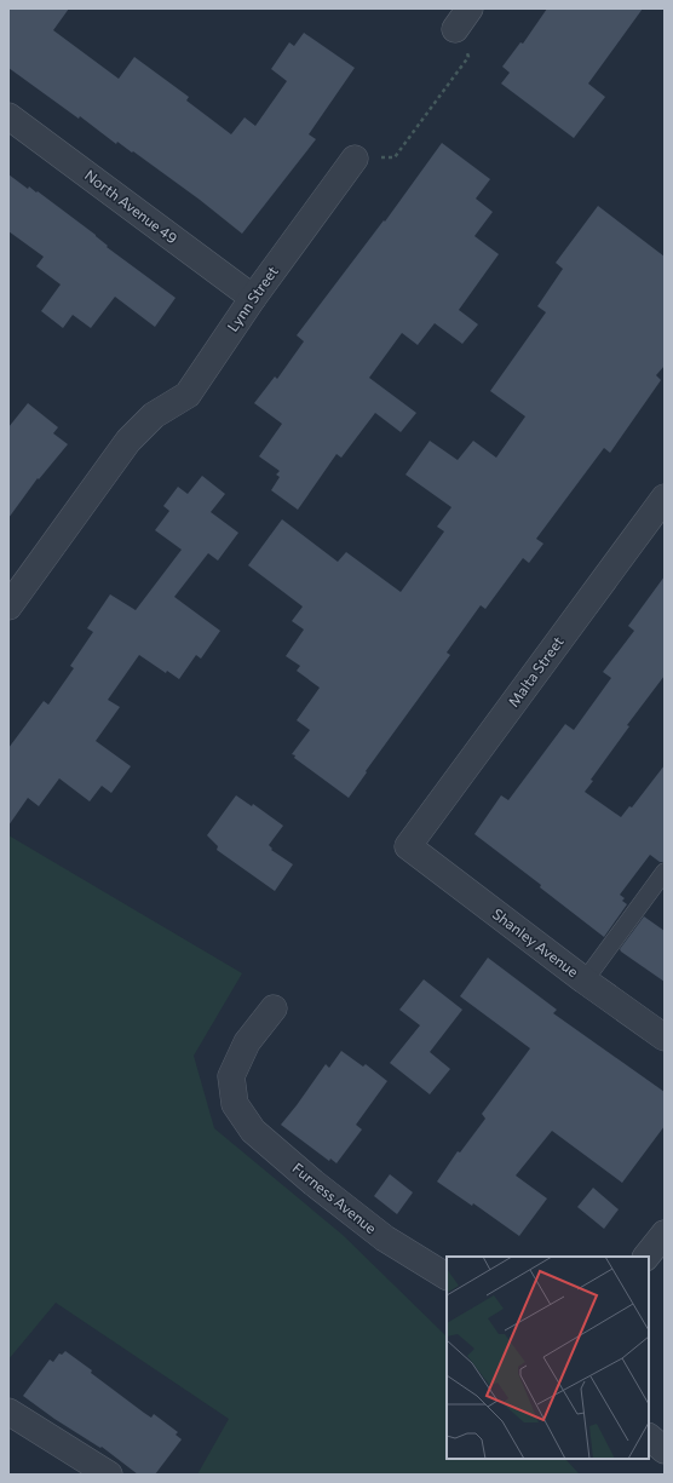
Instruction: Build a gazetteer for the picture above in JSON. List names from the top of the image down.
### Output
{
  "streets": {
    "street": [
      "North Avenue 49",
      "Lynn Street",
      "Malta Street",
      "Shanley Avenue",
      "Furness Avenue"
    ]
  },
  "crossings": [
    ["North Avenue 49", "Lynn Street"],
    ["Malta Street", "Shanley Avenue"]
  ]
}
